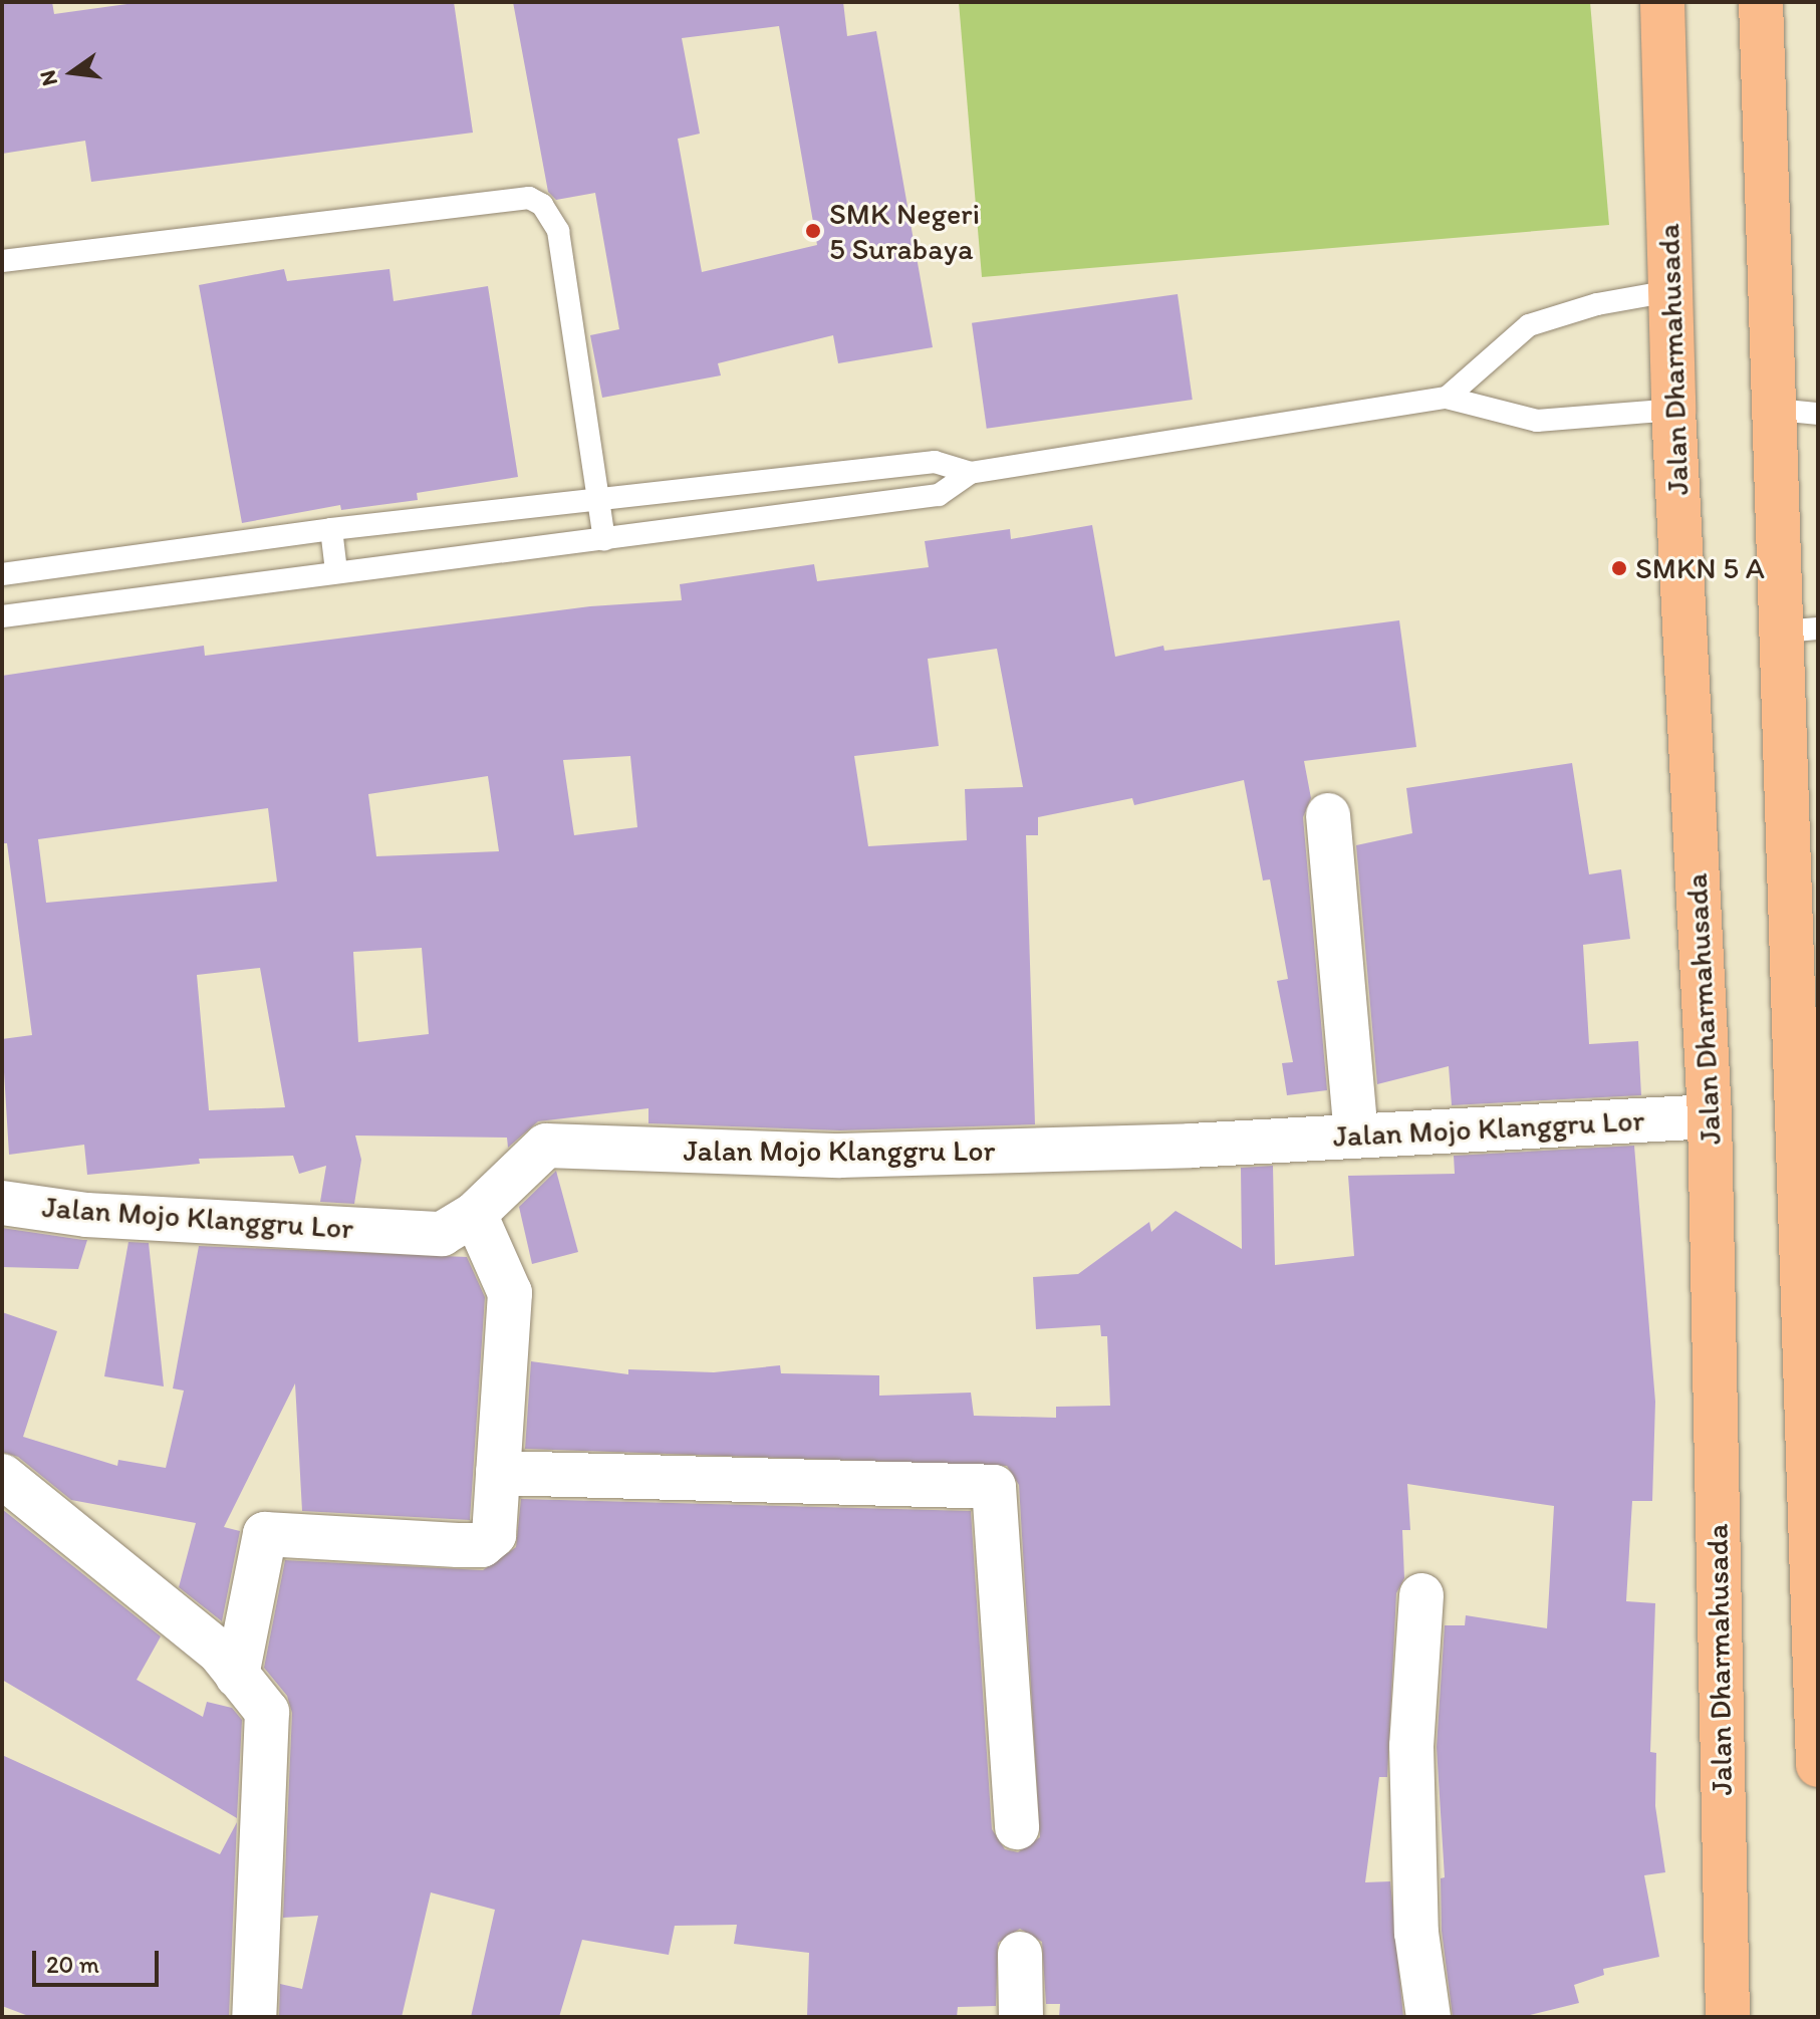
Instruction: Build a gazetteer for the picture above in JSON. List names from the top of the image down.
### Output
{
  "streets": {
    "main road": ["Jalan Dharmahusada"],
    "street": ["Jalan Mojo Klanggru Lor"]
  },
  "crossings": [
    ["Jalan Dharmahusada", "Jalan Mojo Klanggru Lor"]
  ],
  "places": ["SMK Negeri 5 Surabaya", "SMKN 5 A"],
  "scale_bar": "20 m",
  "north": "left"
}
